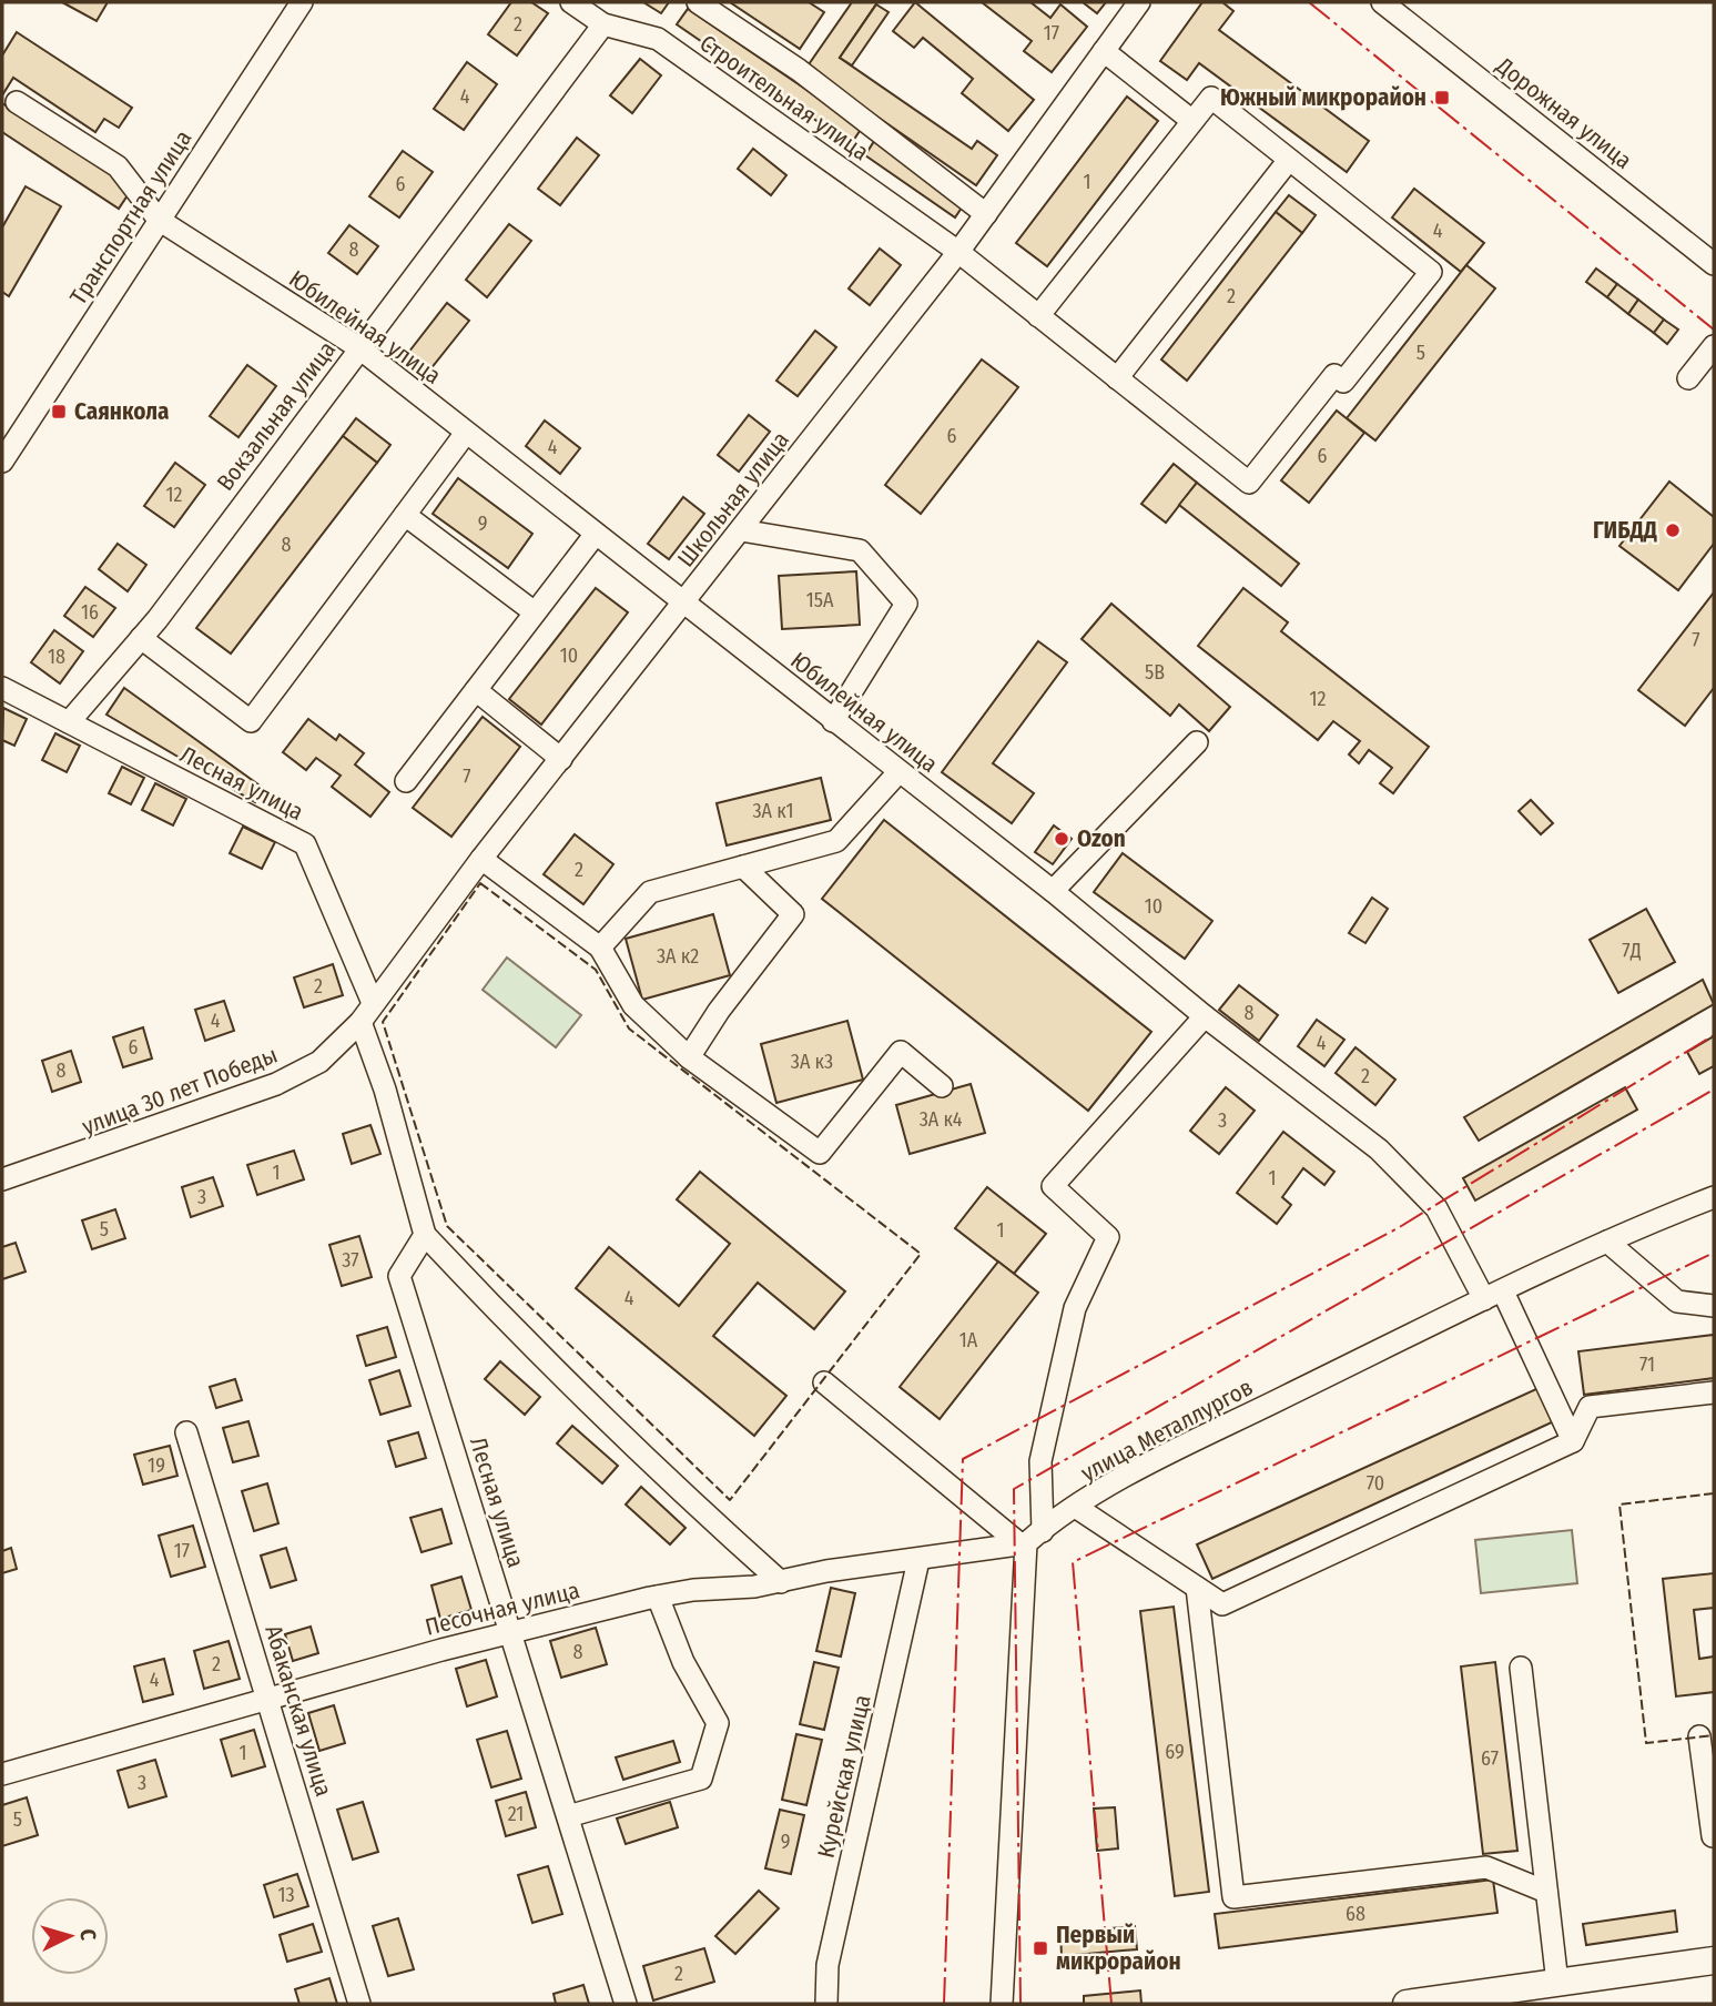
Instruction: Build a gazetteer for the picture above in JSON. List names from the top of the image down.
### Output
{
  "streets": {
    "street": [
      "Строительная улица",
      "Дорожная улица",
      "Транспортная улица",
      "Юбилейная улица",
      "Вокзальная улица",
      "Школьная улица",
      "Лесная улица",
      "улица 30 лет Победы",
      "улица Металлургов",
      "Песочная улица",
      "Абаканская улица",
      "Курейская улица"
    ]
  },
  "crossings": [
    ["Строительная улица", "Вокзальная улица"],
    ["Строительная улица", "Школьная улица"],
    ["Транспортная улица", "Юбилейная улица"],
    ["Юбилейная улица", "Вокзальная улица"],
    ["Юбилейная улица", "Школьная улица"],
    ["Юбилейная улица", "улица Металлургов"],
    ["Вокзальная улица", "Лесная улица"],
    ["Школьная улица", "Лесная улица"],
    ["Школьная улица", "улица 30 лет Победы"],
    ["Лесная улица", "Песочная улица"],
    ["улица Металлургов", "Песочная улица"],
    ["Песочная улица", "Абаканская улица"],
    ["Песочная улица", "Курейская улица"]
  ],
  "places": {
    "transit": ["Южный микрорайон", "Саянкола", "Первый микрорайон"],
    "other": ["ГИБДД", "Ozon"]
  },
  "house_numbers": [
    "2",
    "17",
    "4",
    "1",
    "6",
    "4",
    "8",
    "2",
    "5",
    "6",
    "4",
    "6",
    "12",
    "9",
    "8",
    "15А",
    "16",
    "7",
    "10",
    "18",
    "5В",
    "12",
    "7",
    "3А к1",
    "2",
    "10",
    "7Д",
    "3А к2",
    "2",
    "8",
    "4",
    "4",
    "6",
    "3А к3",
    "8",
    "2",
    "3А к4",
    "3",
    "1",
    "1",
    "3",
    "5",
    "1",
    "37",
    "4",
    "1А",
    "71",
    "19",
    "70",
    "17",
    "8",
    "2",
    "4",
    "69",
    "1",
    "67",
    "3",
    "21",
    "5",
    "9",
    "13",
    "68",
    "2"
  ],
  "north": "right"
}
